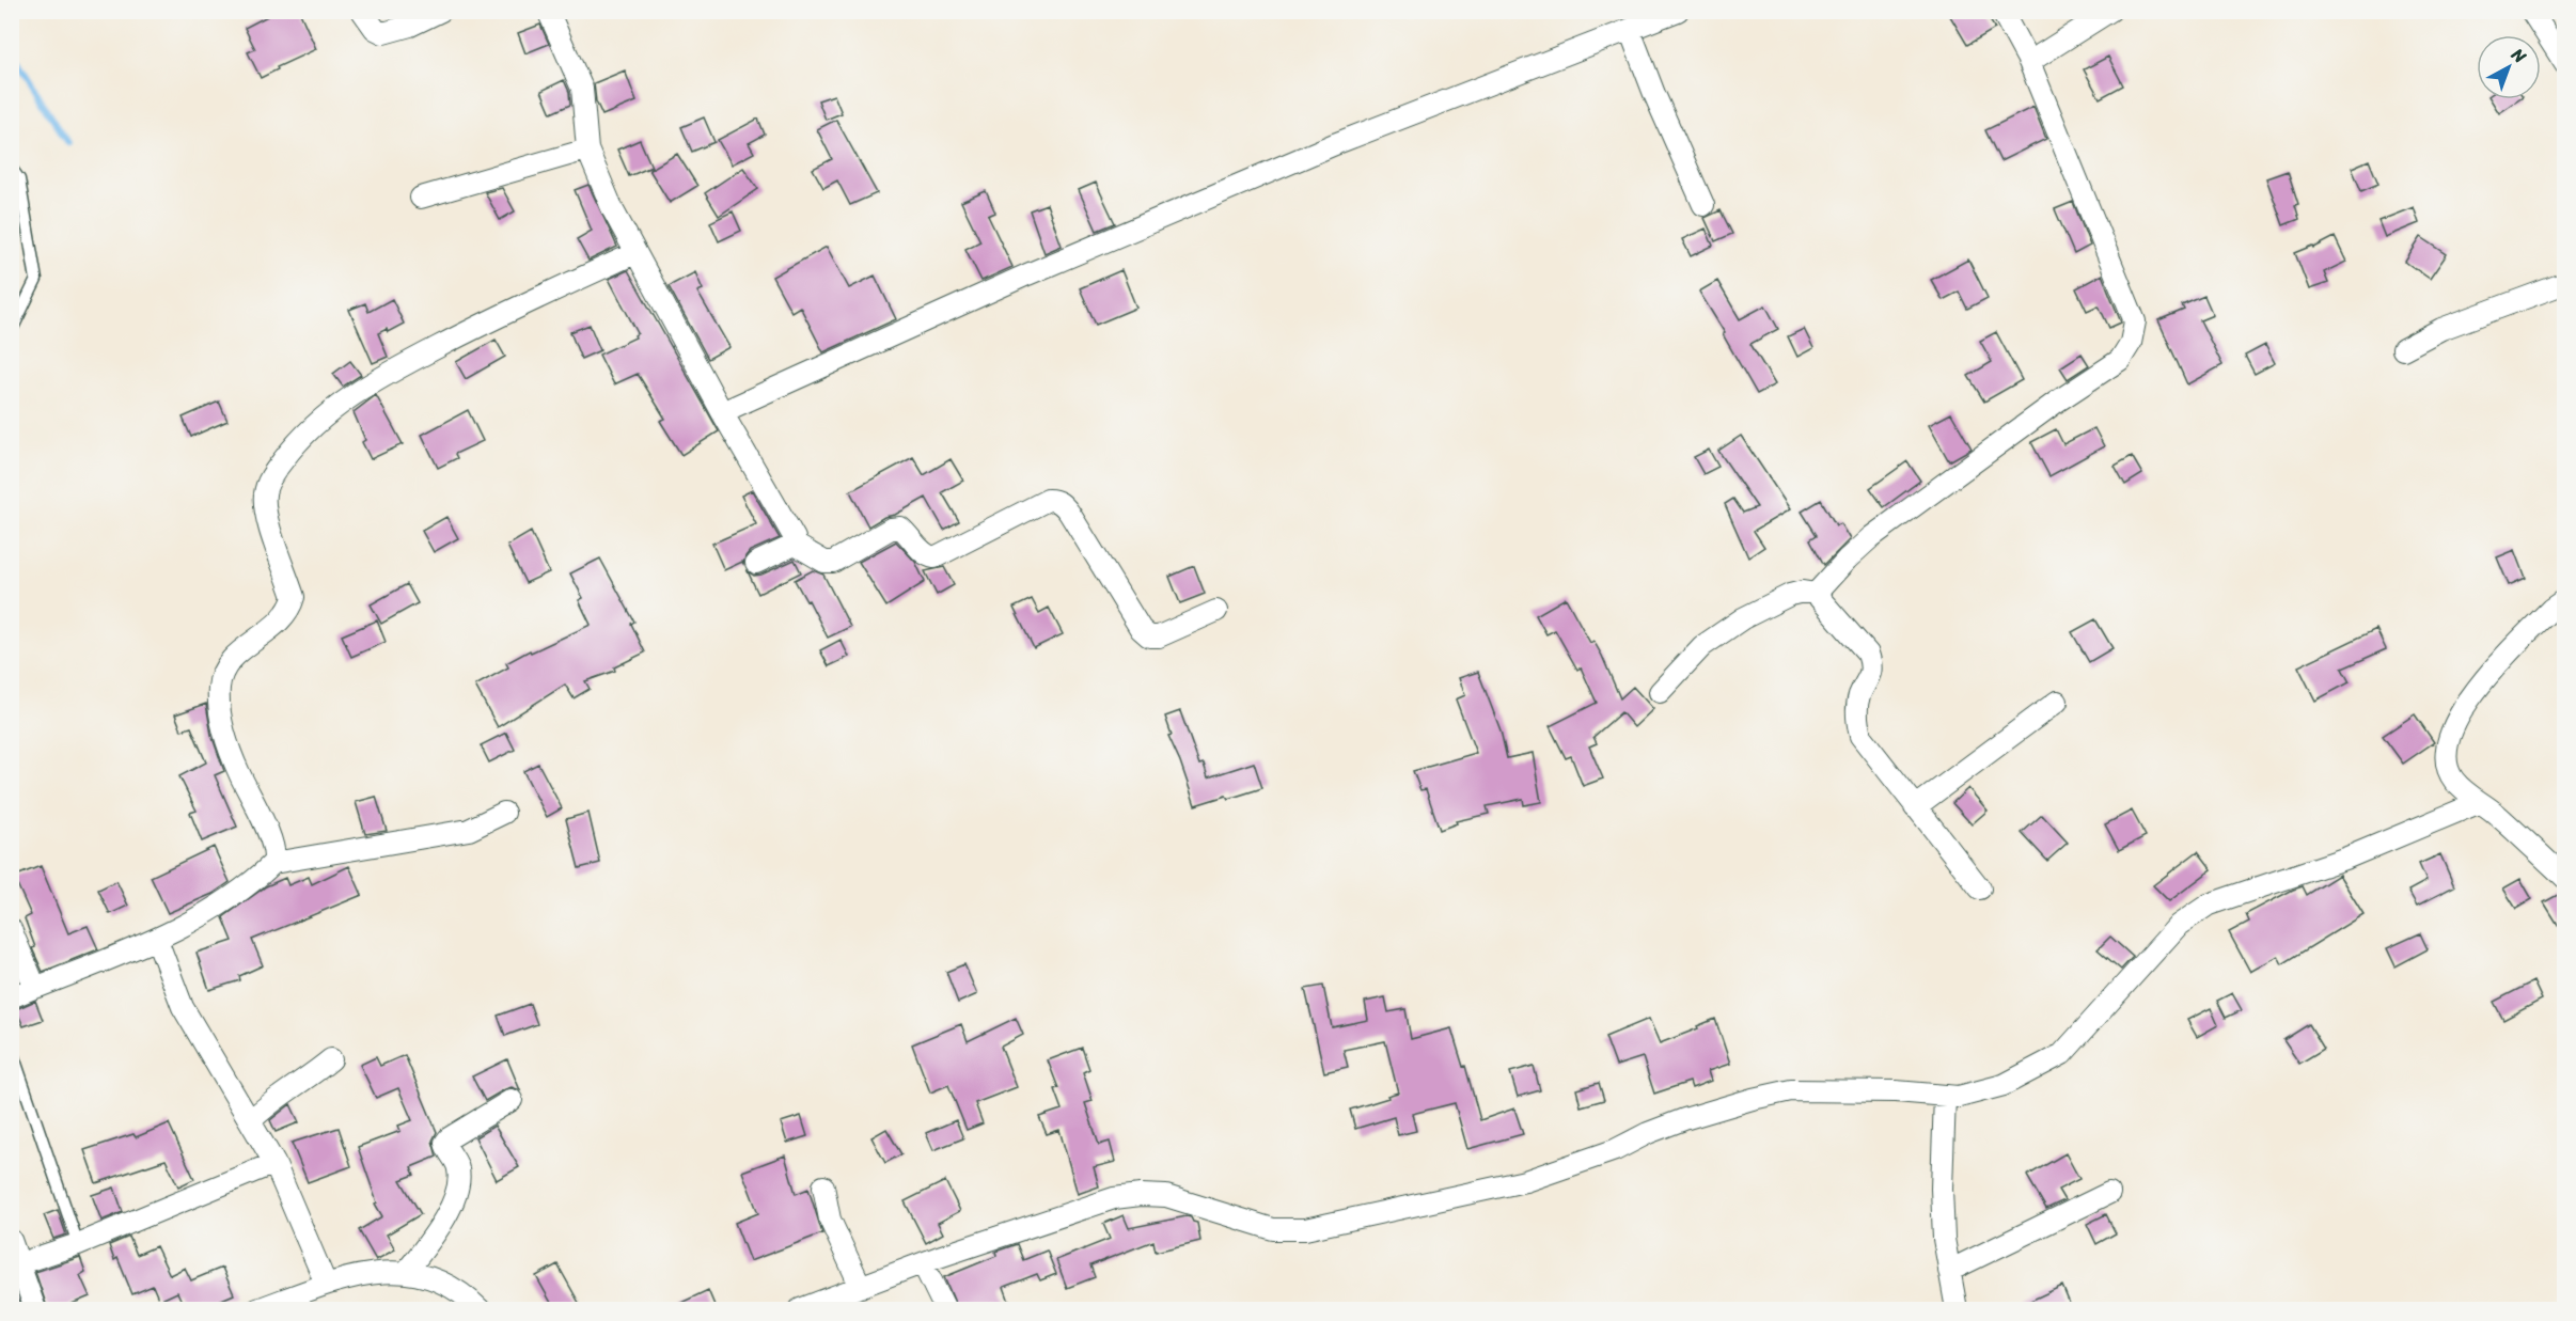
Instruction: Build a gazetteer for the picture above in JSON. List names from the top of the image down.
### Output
{
  "north": "top right"
}
